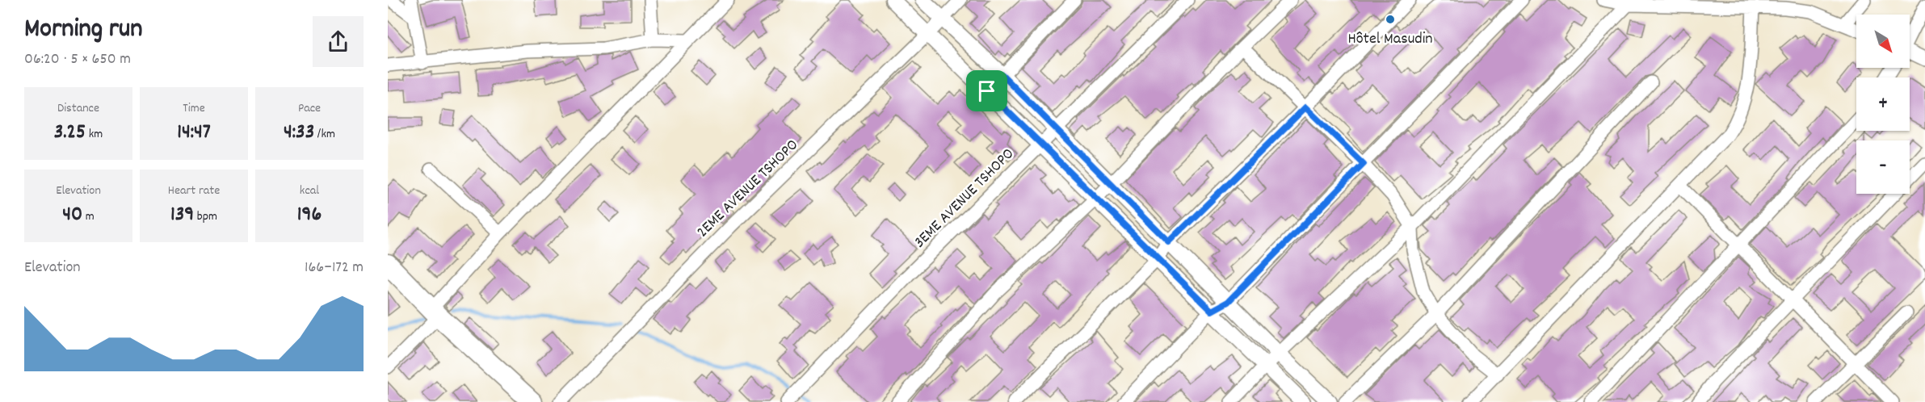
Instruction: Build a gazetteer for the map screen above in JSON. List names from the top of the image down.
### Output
{
  "streets": {
    "street": ["2EME AVENUE TSHOPO", "3EME AVENUE TSHOPO"]
  },
  "places": ["Hôtel Masudin"],
  "north": "bottom right",
  "page": {
    "heading": ["Morning run", "06:20 · 5 × 650 m"],
    "map_buttons": ["+", "−"],
    "stats": [
      ["Distance", "3.25 km"],
      ["Time", "14:47"],
      ["Pace", "4:33 /km"],
      ["Elevation", "40 m"],
      ["Heart rate", "139 bpm"],
      ["kcal", "196"]
    ],
    "chart": ["Elevation", "166–172 m"]
  }
}
